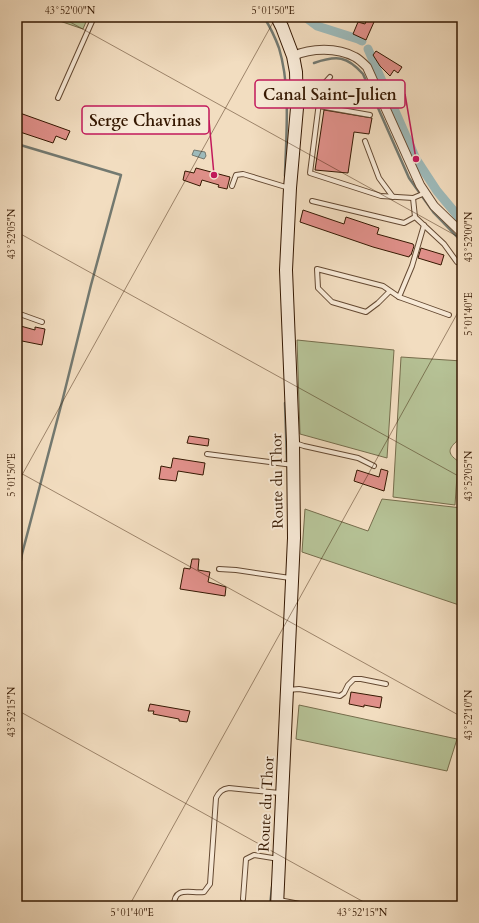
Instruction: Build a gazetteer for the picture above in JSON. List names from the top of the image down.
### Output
{
  "streets": {
    "street": ["Route du Thor"]
  },
  "places": ["Canal Saint-Julien", "Serge Chavinas"],
  "coordinates": [
    "43°52'00\"N",
    "5°01'50\"E",
    "43°52'05\"N",
    "5°01'40\"E",
    "43°52'15\"N",
    "43°52'10\"N"
  ]
}
